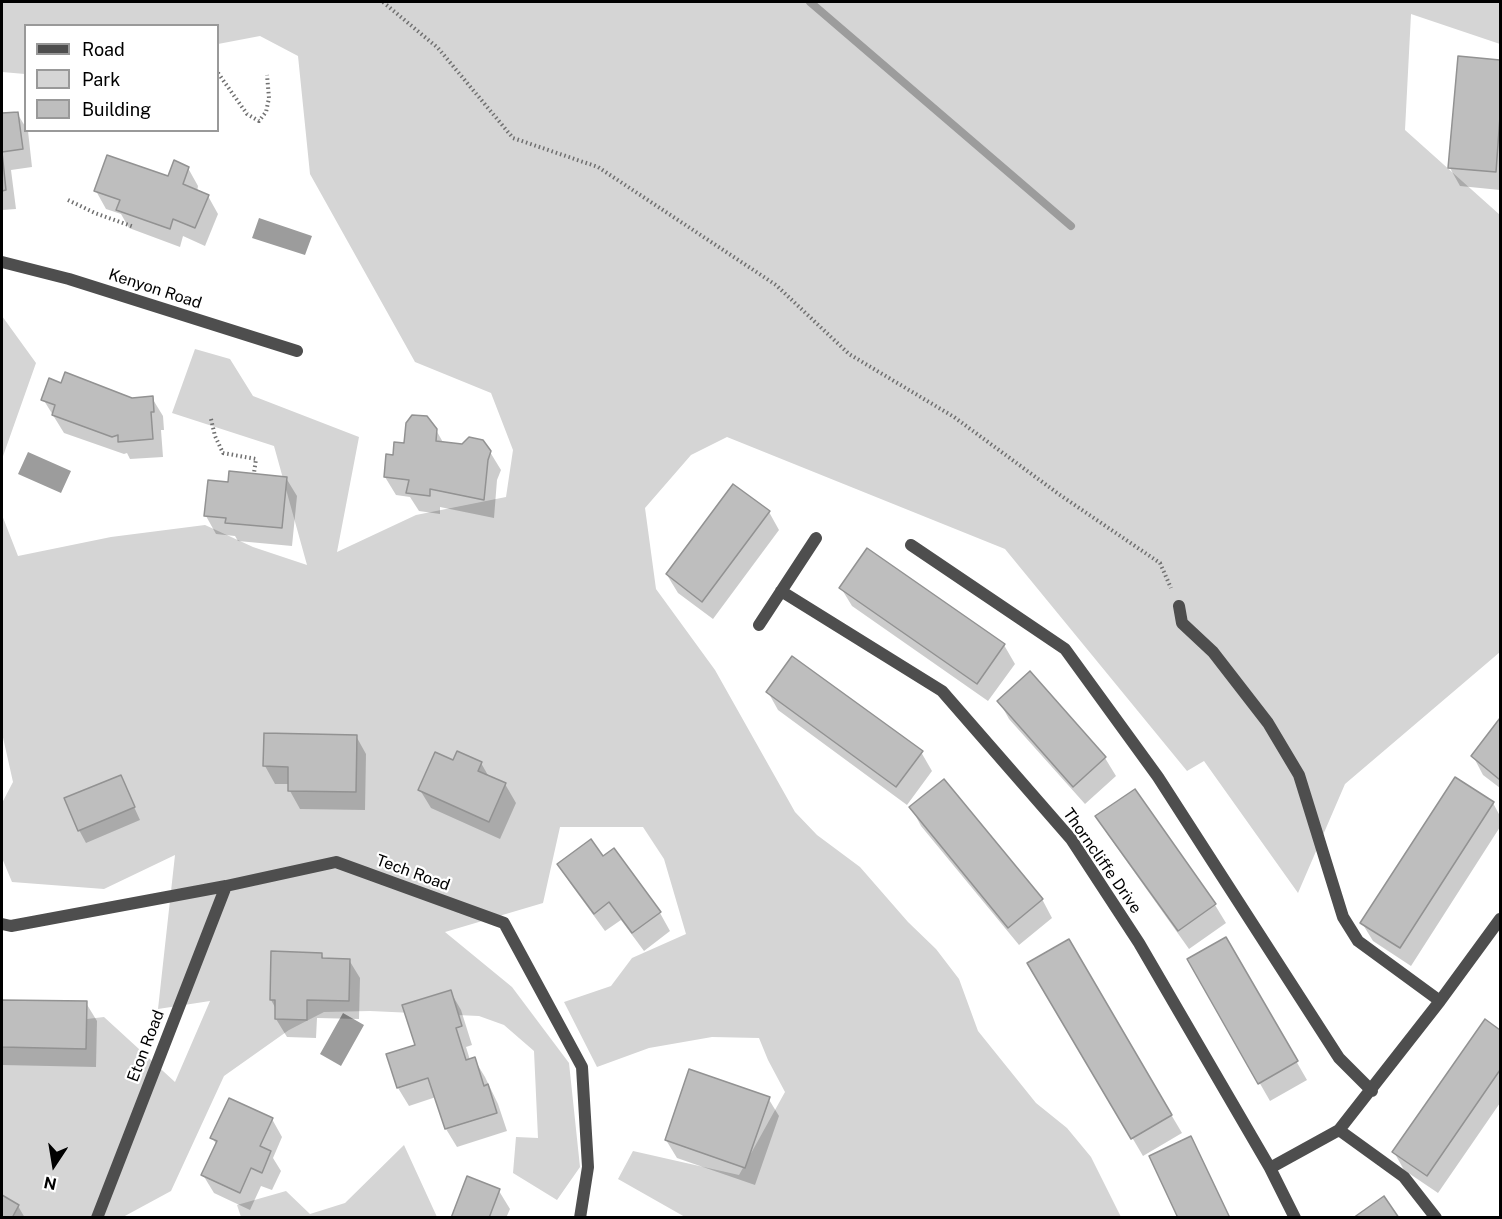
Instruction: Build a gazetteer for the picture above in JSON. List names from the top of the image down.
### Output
{
  "streets": {
    "street": [
      "Kenyon Road",
      "Thorncliffe Drive",
      "Tech Road",
      "Eton Road"
    ]
  },
  "crossings": [
    ["Tech Road", "Eton Road"]
  ],
  "legend": ["Road", "Park", "Building"],
  "north": "bottom"
}
